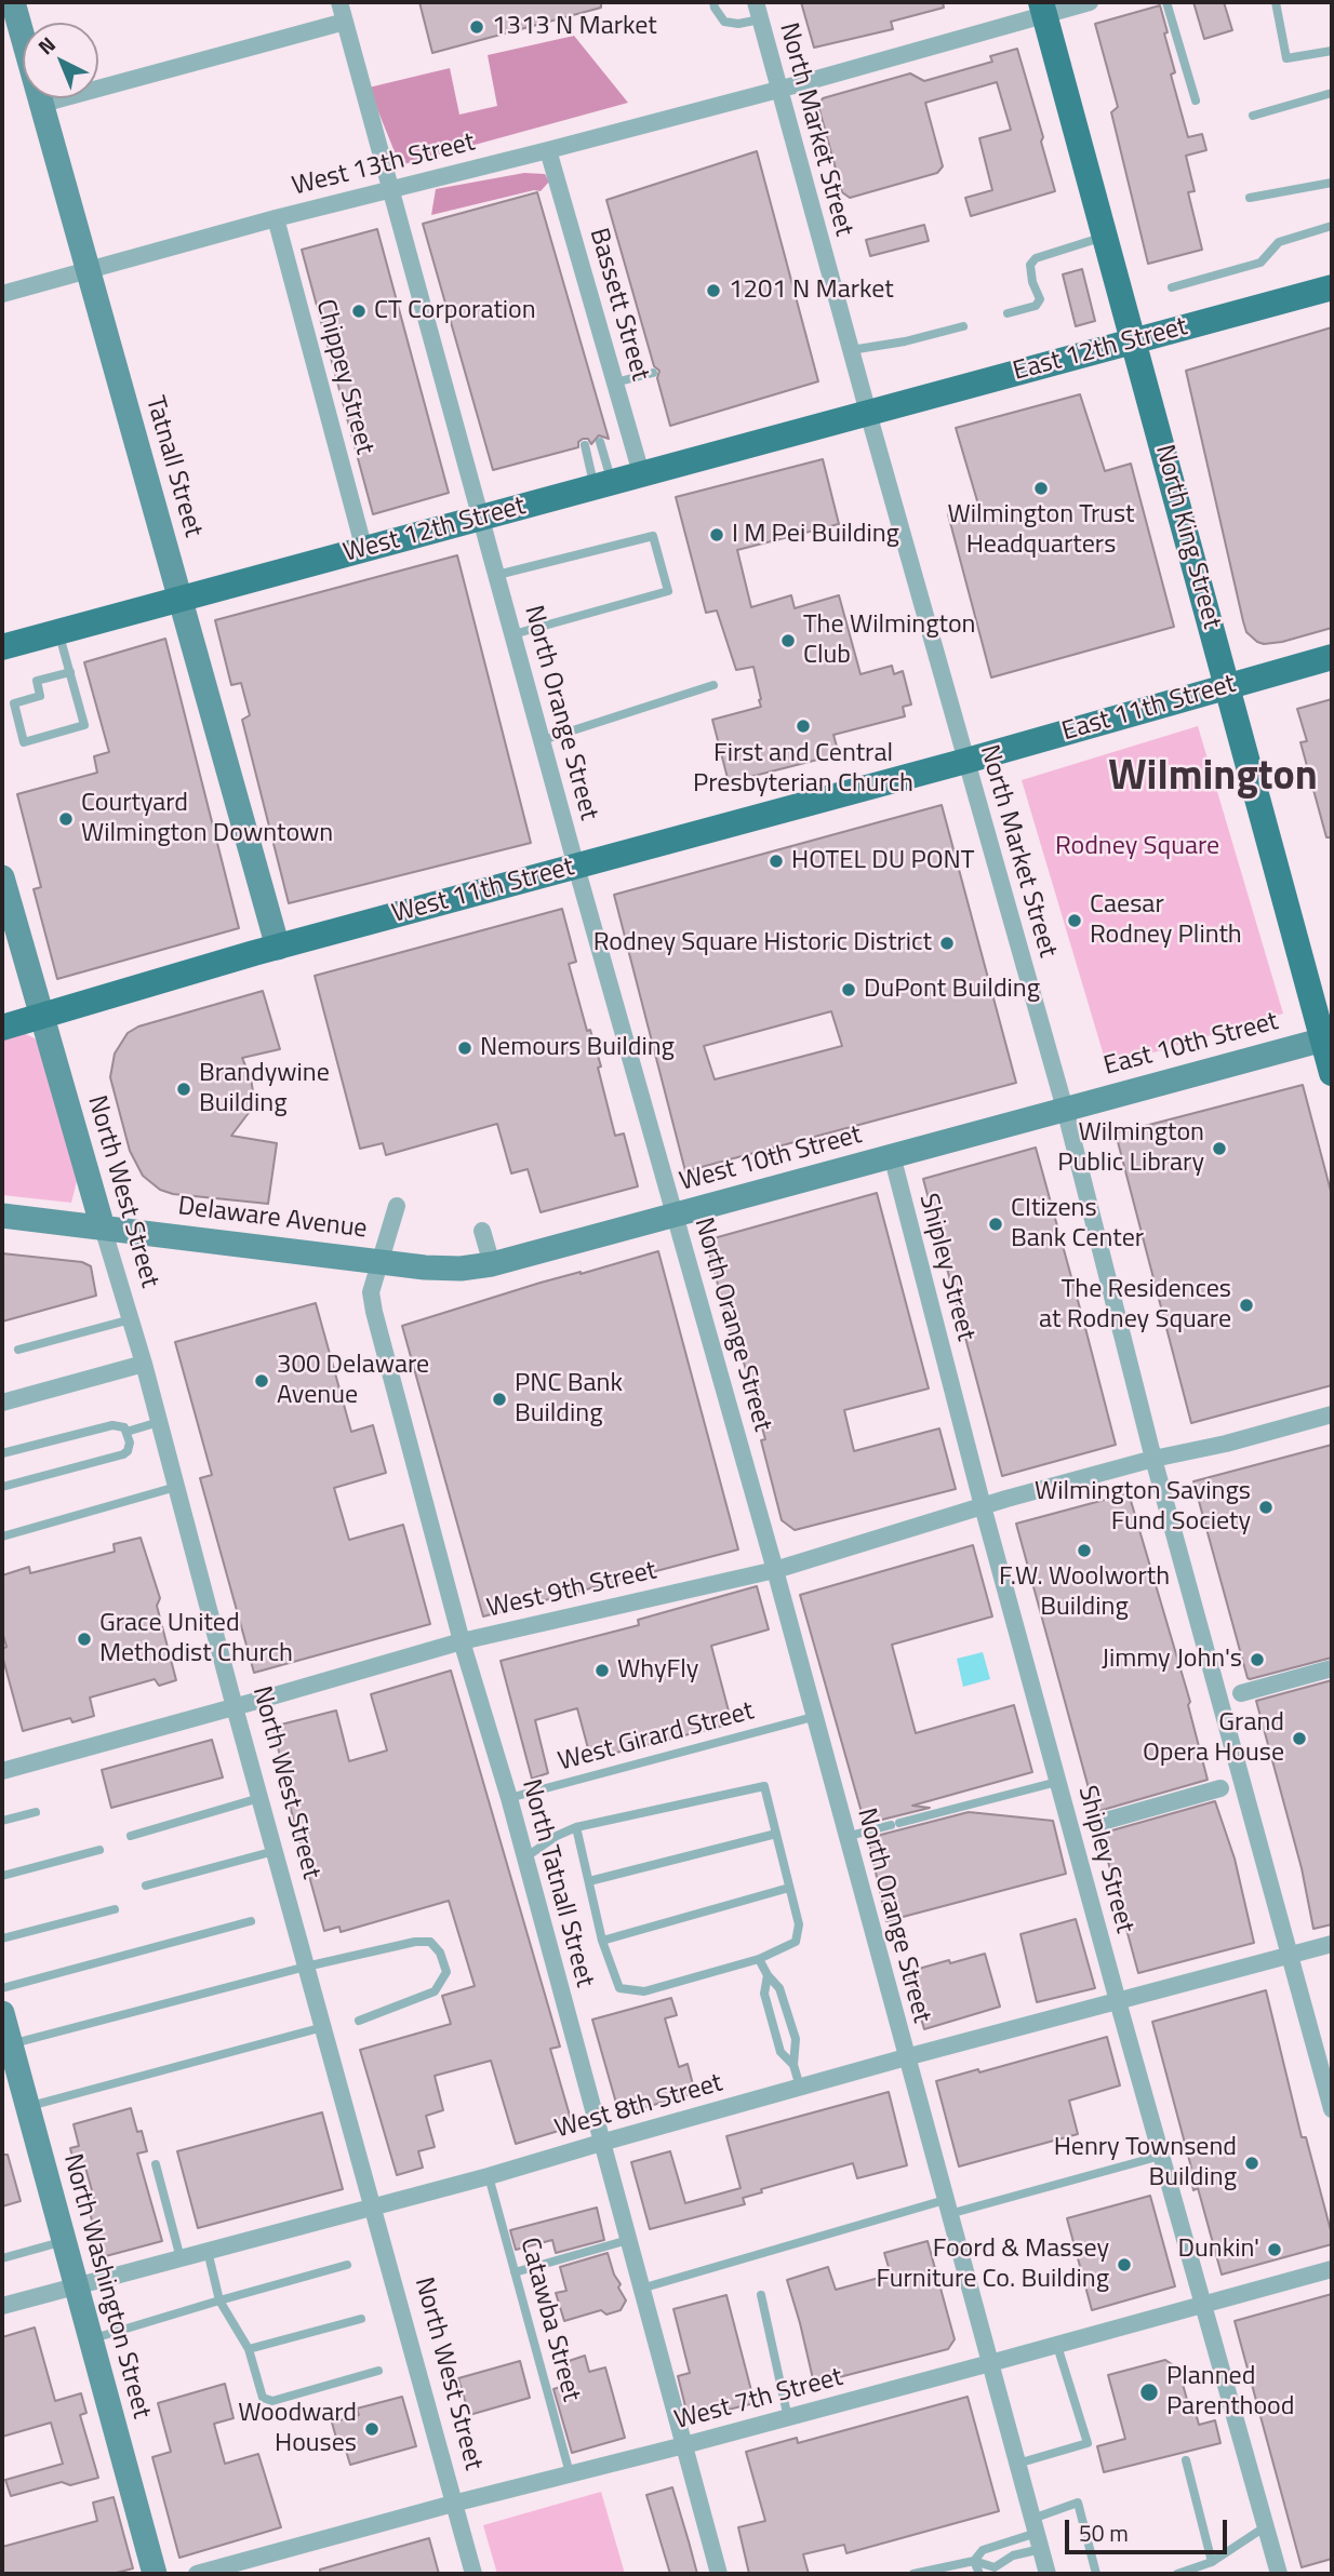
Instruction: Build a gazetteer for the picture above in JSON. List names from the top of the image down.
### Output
{
  "streets": {
    "main road": [
      "East 12th Street",
      "Tatnall Street",
      "West 12th Street",
      "North King Street",
      "East 11th Street",
      "West 11th Street",
      "East 10th Street",
      "West 10th Street",
      "North West Street",
      "Delaware Avenue",
      "North Washington Street"
    ],
    "street": [
      "North Market Street",
      "West 13th Street",
      "Bassett Street",
      "Chippey Street",
      "North Orange Street",
      "Shipley Street",
      "West 9th Street",
      "North Tatnall Street",
      "West 8th Street",
      "West 7th Street"
    ],
    "lane": ["West Girard Street", "Catawba Street"]
  },
  "crossings": [
    ["North Market Street", "West 13th Street"],
    ["North Market Street", "East 12th Street"],
    ["North Market Street", "West 12th Street"],
    ["North Market Street", "East 11th Street"],
    ["North Market Street", "West 11th Street"],
    ["North Market Street", "East 10th Street"],
    ["North Market Street", "West 10th Street"],
    ["North Market Street", "West 9th Street"],
    ["North Market Street", "West 8th Street"],
    ["West 13th Street", "Bassett Street"],
    ["West 13th Street", "Chippey Street"],
    ["West 13th Street", "Tatnall Street"],
    ["West 13th Street", "North King Street"],
    ["West 13th Street", "North Orange Street"],
    ["Bassett Street", "West 12th Street"],
    ["East 12th Street", "West 12th Street"],
    ["East 12th Street", "North King Street"],
    ["Chippey Street", "West 12th Street"],
    ["Tatnall Street", "West 12th Street"],
    ["Tatnall Street", "West 11th Street"],
    ["West 12th Street", "North Orange Street"],
    ["North King Street", "East 11th Street"],
    ["North King Street", "East 10th Street"],
    ["East 11th Street", "West 11th Street"],
    ["North Orange Street", "West 11th Street"],
    ["North Orange Street", "West 10th Street"],
    ["North Orange Street", "West 9th Street"],
    ["North Orange Street", "West Girard Street"],
    ["North Orange Street", "West 8th Street"],
    ["North Orange Street", "West 7th Street"],
    ["West 11th Street", "North West Street"],
    ["East 10th Street", "West 10th Street"],
    ["West 10th Street", "Delaware Avenue"],
    ["West 10th Street", "Shipley Street"],
    ["North West Street", "Delaware Avenue"],
    ["North West Street", "West 9th Street"],
    ["North West Street", "West 8th Street"],
    ["North West Street", "West 7th Street"],
    ["Delaware Avenue", "North Tatnall Street"],
    ["Shipley Street", "West 9th Street"],
    ["Shipley Street", "West 8th Street"],
    ["Shipley Street", "West 7th Street"],
    ["West 9th Street", "North Tatnall Street"],
    ["West Girard Street", "North Tatnall Street"],
    ["North Tatnall Street", "West 8th Street"],
    ["North Tatnall Street", "West 7th Street"],
    ["West 8th Street", "North Washington Street"],
    ["West 8th Street", "Catawba Street"],
    ["Catawba Street", "West 7th Street"]
  ],
  "districts": ["Wilmington"],
  "parks": ["Rodney Square"],
  "places": [
    "1313 N Market",
    "1201 N Market",
    "CT Corporation",
    "Wilmington Trust Headquarters",
    "I M Pei Building",
    "The Wilmington Club",
    "First and Central Presbyterian Church",
    "Courtyard Wilmington Downtown",
    "HOTEL DU PONT",
    "Caesar Rodney Plinth",
    "Rodney Square Historic District",
    "DuPont Building",
    "Nemours Building",
    "Brandywine Building",
    "Wilmington Public Library",
    "CItizens Bank Center",
    "The Residences at Rodney Square",
    "300 Delaware Avenue",
    "PNC Bank Building",
    "Wilmington Savings Fund Society",
    "F.W. Woolworth Building",
    "Grace United Methodist Church",
    "Jimmy John's",
    "WhyFly",
    "Grand Opera House",
    "Henry Townsend Building",
    "Dunkin'",
    "Foord & Massey Furniture Co. Building",
    "Planned Parenthood",
    "Woodward Houses"
  ],
  "scale_bar": "50 m",
  "north": "top left"
}
